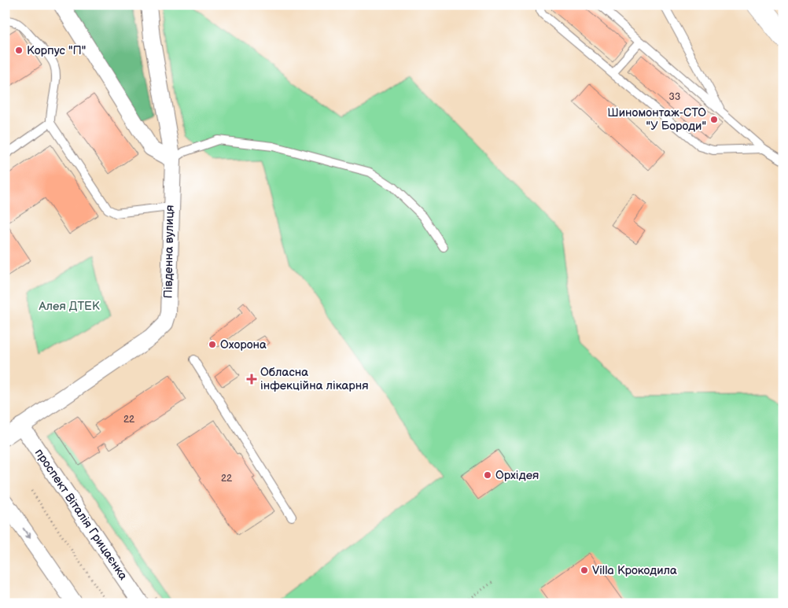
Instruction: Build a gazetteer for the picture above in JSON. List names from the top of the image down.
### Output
{
  "streets": {
    "street": ["Південна вулиця", "проспект Віталія Грицаєнка"]
  },
  "crossings": [
    ["Південна вулиця", "проспект Віталія Грицаєнка"]
  ],
  "parks": ["Алея ДТЕК"],
  "places": {
    "other": [
      "Корпус \"П\"",
      "Шиномонтаж-СТО \"У Бороди\"",
      "Охорона",
      "Орхідея",
      "Villa Крокодила"
    ],
    "health": ["Обласна інфекційна лікарня"]
  },
  "house_numbers": ["33", "22", "22"]
}
